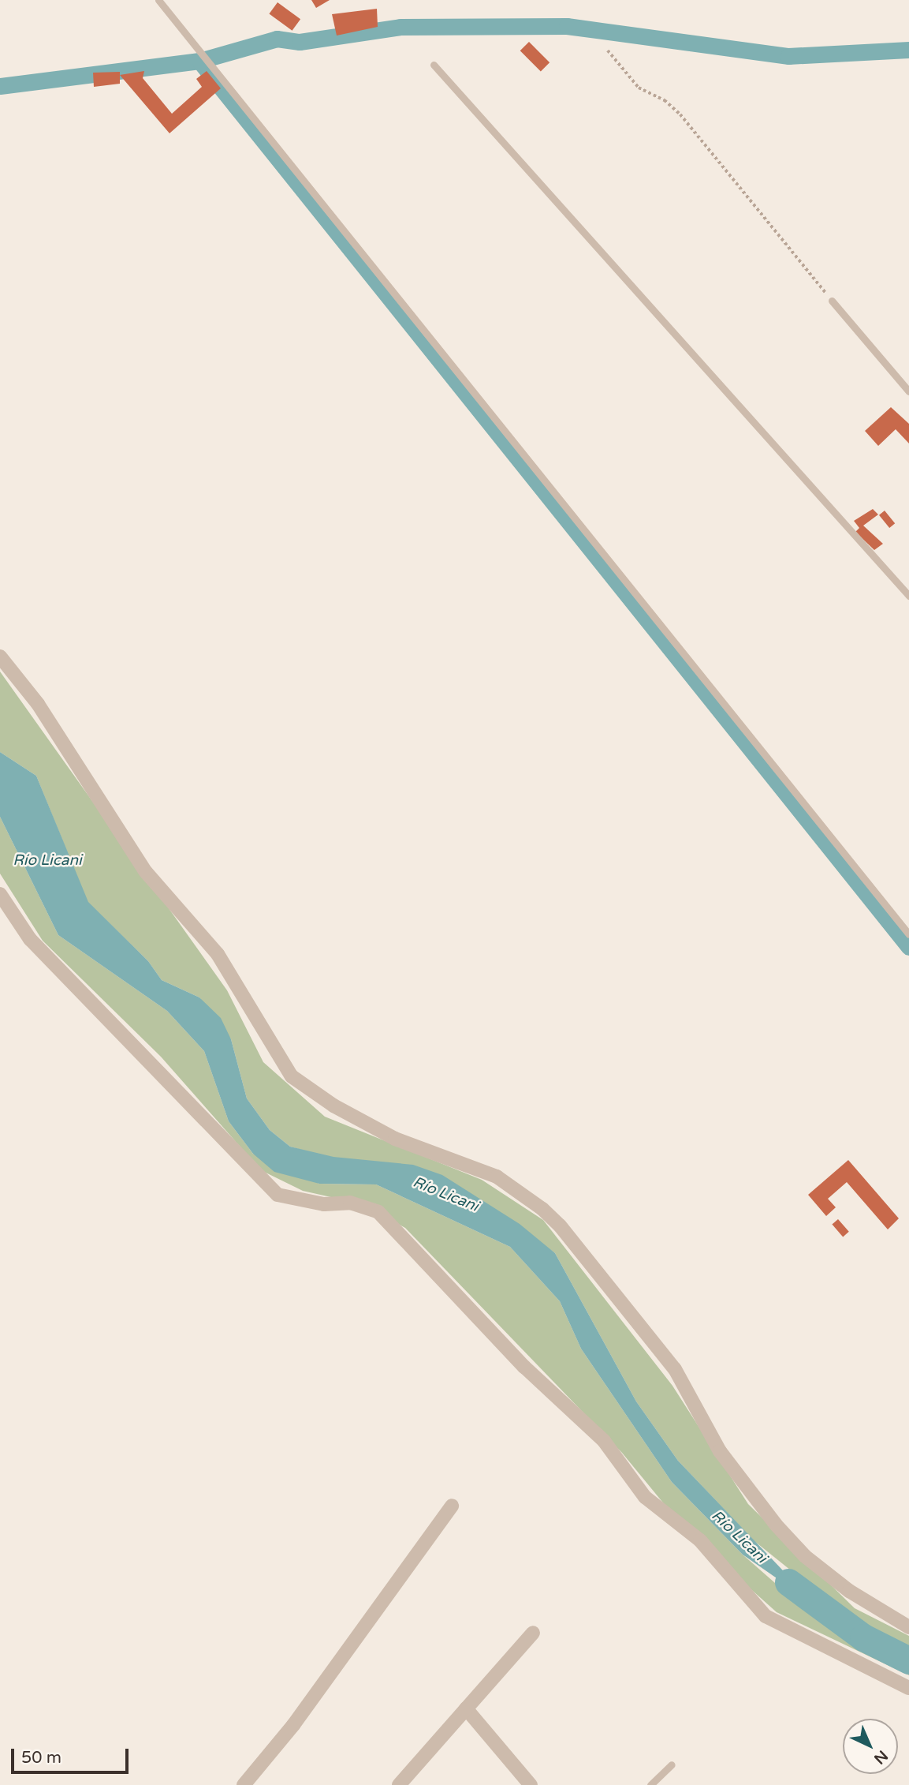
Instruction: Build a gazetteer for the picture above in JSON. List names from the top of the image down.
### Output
{
  "water": ["Río Licani"],
  "scale_bar": "50 m",
  "north": "bottom right"
}
